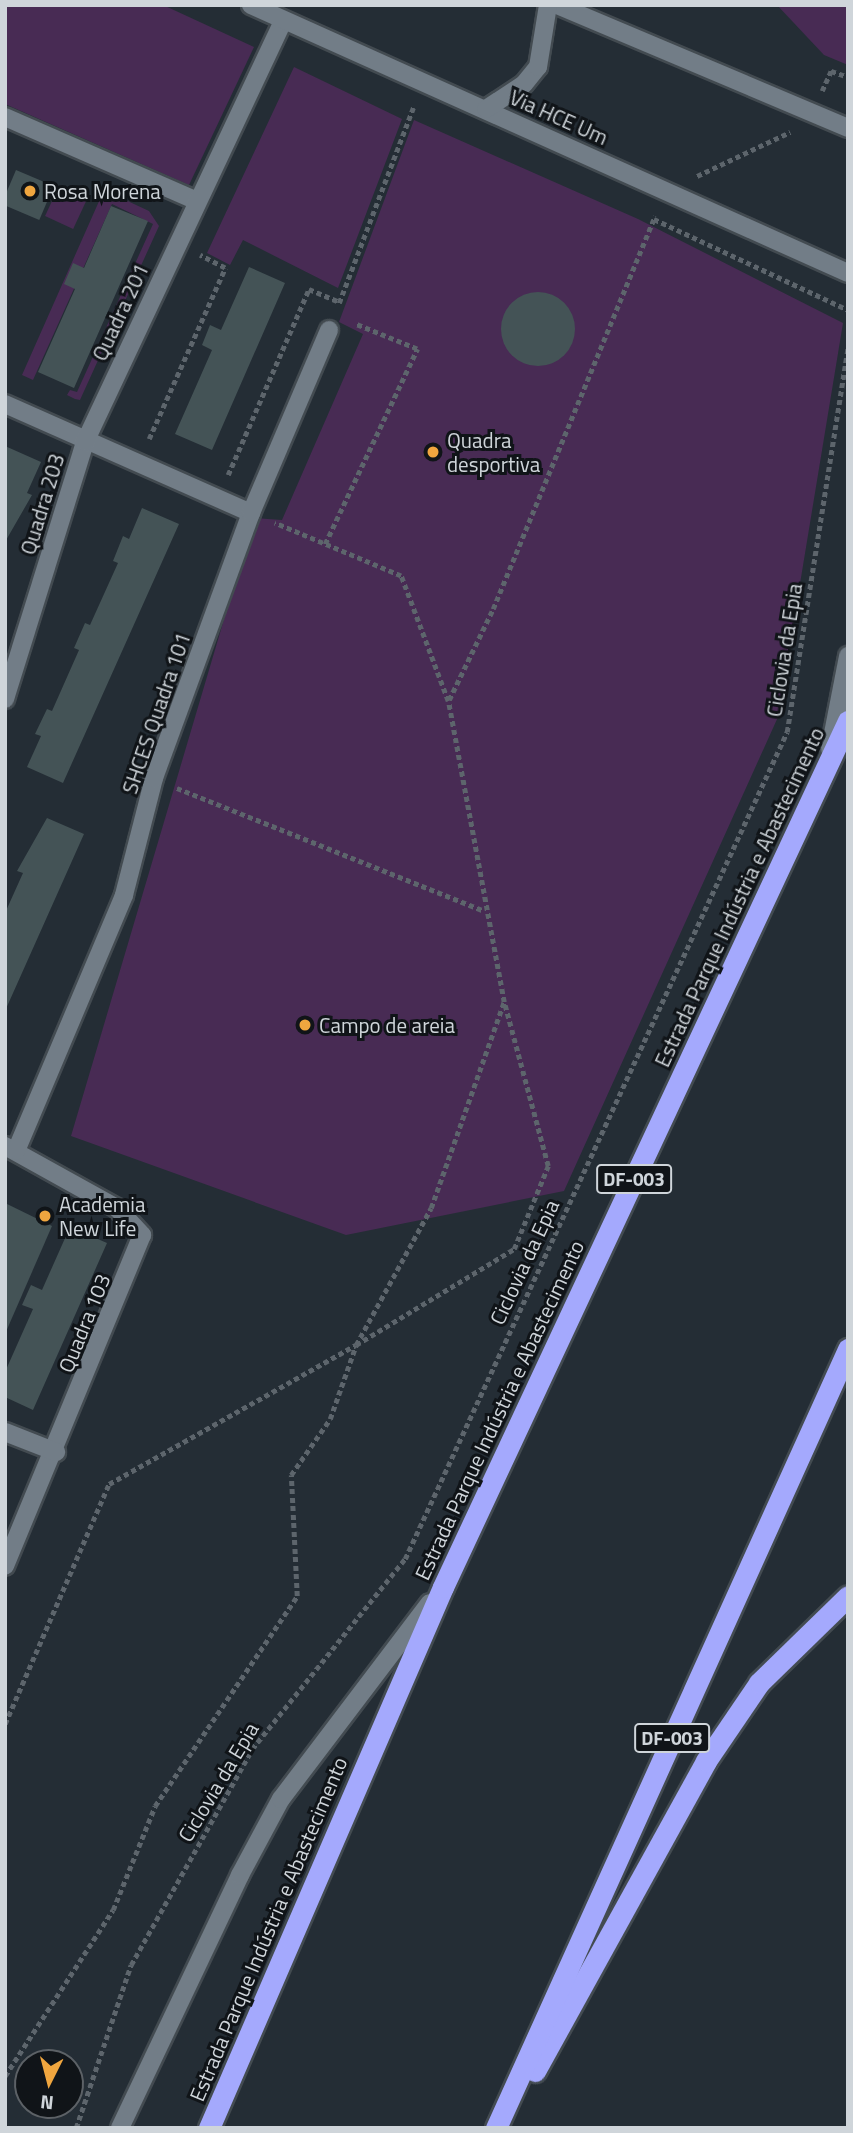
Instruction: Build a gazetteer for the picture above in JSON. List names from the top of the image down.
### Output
{
  "streets": {
    "highway": ["Estrada Parque Indústria e Abastecimento", "DF-003"],
    "street": [
      "Via HCE Um",
      "Quadra 201",
      "Quadra 203",
      "SHCES Quadra 101",
      "Quadra 103"
    ],
    "path": ["Ciclovia da Epia"]
  },
  "crossings": [
    ["Via HCE Um", "Quadra 201"],
    ["Quadra 201", "Quadra 203"],
    ["Quadra 203", "SHCES Quadra 101"],
    ["SHCES Quadra 101", "Quadra 103"]
  ],
  "places": [
    "Rosa Morena",
    "Quadra desportiva",
    "Campo de areia",
    "Academia New Life"
  ],
  "north": "bottom"
}
